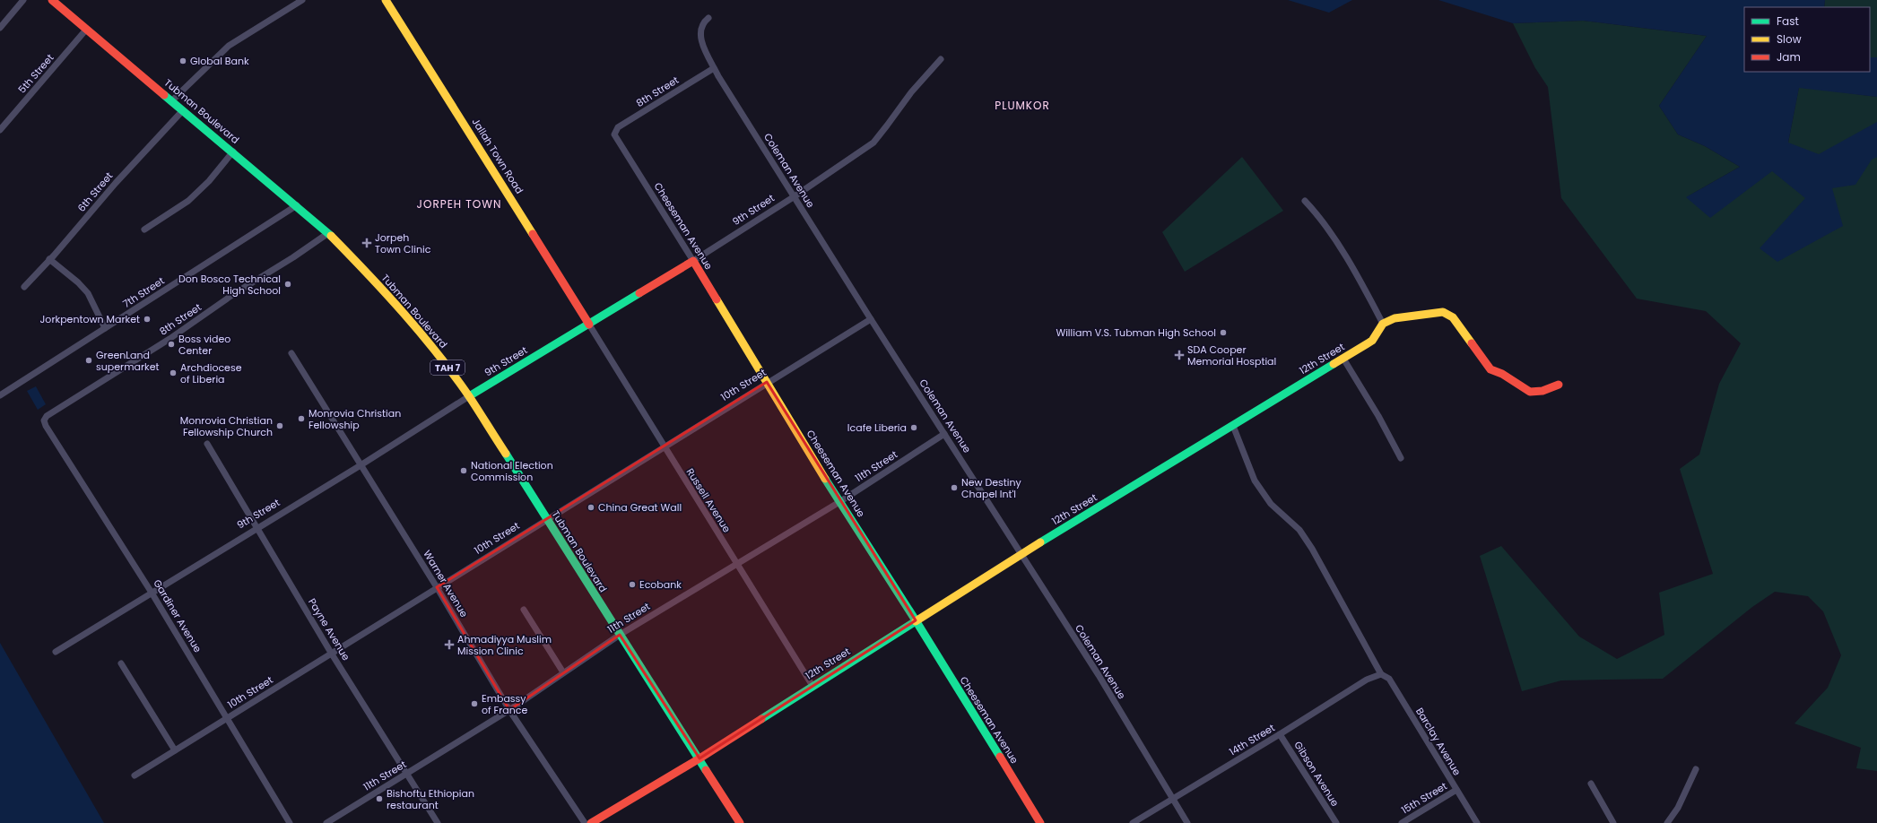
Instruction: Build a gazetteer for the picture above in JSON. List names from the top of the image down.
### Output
{
  "streets": {
    "main road": [
      "Tubman Boulevard",
      "Jallah Town Road",
      "9th Street",
      "Cheeseman Avenue",
      "12th Street",
      "TAH 7"
    ],
    "street": [
      "5th Street",
      "8th Street",
      "Coleman Avenue",
      "6th Street",
      "7th Street",
      "10th Street",
      "11th Street",
      "Russell Avenue",
      "Warner Avenue",
      "Gardiner Avenue",
      "Payne Avenue",
      "14th Street",
      "Barclay Avenue",
      "Gibson Avenue",
      "15th Street"
    ]
  },
  "crossings": [
    ["5th Street", "Tubman Boulevard"],
    ["8th Street", "Tubman Boulevard"],
    ["8th Street", "Coleman Avenue"],
    ["8th Street", "Cheeseman Avenue"],
    ["8th Street", "Gardiner Avenue"],
    ["Tubman Boulevard", "6th Street"],
    ["Tubman Boulevard", "9th Street"],
    ["Tubman Boulevard", "7th Street"],
    ["Tubman Boulevard", "12th Street"],
    ["Tubman Boulevard", "10th Street"],
    ["Tubman Boulevard", "11th Street"],
    ["Jallah Town Road", "9th Street"],
    ["Jallah Town Road", "Russell Avenue"],
    ["Coleman Avenue", "9th Street"],
    ["Coleman Avenue", "12th Street"],
    ["Coleman Avenue", "10th Street"],
    ["Coleman Avenue", "11th Street"],
    ["Coleman Avenue", "14th Street"],
    ["9th Street", "Cheeseman Avenue"],
    ["9th Street", "Russell Avenue"],
    ["9th Street", "Warner Avenue"],
    ["9th Street", "Gardiner Avenue"],
    ["9th Street", "Payne Avenue"],
    ["Cheeseman Avenue", "12th Street"],
    ["Cheeseman Avenue", "10th Street"],
    ["Cheeseman Avenue", "11th Street"],
    ["12th Street", "Russell Avenue"],
    ["12th Street", "Barclay Avenue"],
    ["10th Street", "Russell Avenue"],
    ["10th Street", "Warner Avenue"],
    ["10th Street", "Gardiner Avenue"],
    ["10th Street", "Payne Avenue"],
    ["11th Street", "Russell Avenue"],
    ["11th Street", "Warner Avenue"],
    ["11th Street", "Payne Avenue"],
    ["14th Street", "Barclay Avenue"],
    ["14th Street", "Gibson Avenue"],
    ["Barclay Avenue", "15th Street"]
  ],
  "districts": ["PLUMKOR", "JORPEH TOWN"],
  "places": {
    "other": [
      "Global Bank",
      "Don Bosco Technical High School",
      "Jorkpentown Market",
      "William V.S. Tubman High School",
      "Boss video Center",
      "GreenLand supermarket",
      "Archdiocese of Liberia",
      "Monrovia Christian Fellowship",
      "Monrovia Christian Fellowship Church",
      "Icafe Liberia",
      "National Election Commission",
      "New Destiny Chapel Int'l",
      "China Great Wall",
      "Ecobank",
      "Embassy of France",
      "Bishoftu Ethiopian restaurant"
    ],
    "health": ["Jorpeh Town Clinic", "SDA Cooper Memorial Hosptial", "Ahmadiyya Muslim Mission Clinic"]
  },
  "legend": ["Fast", "Slow", "Jam"]
}
